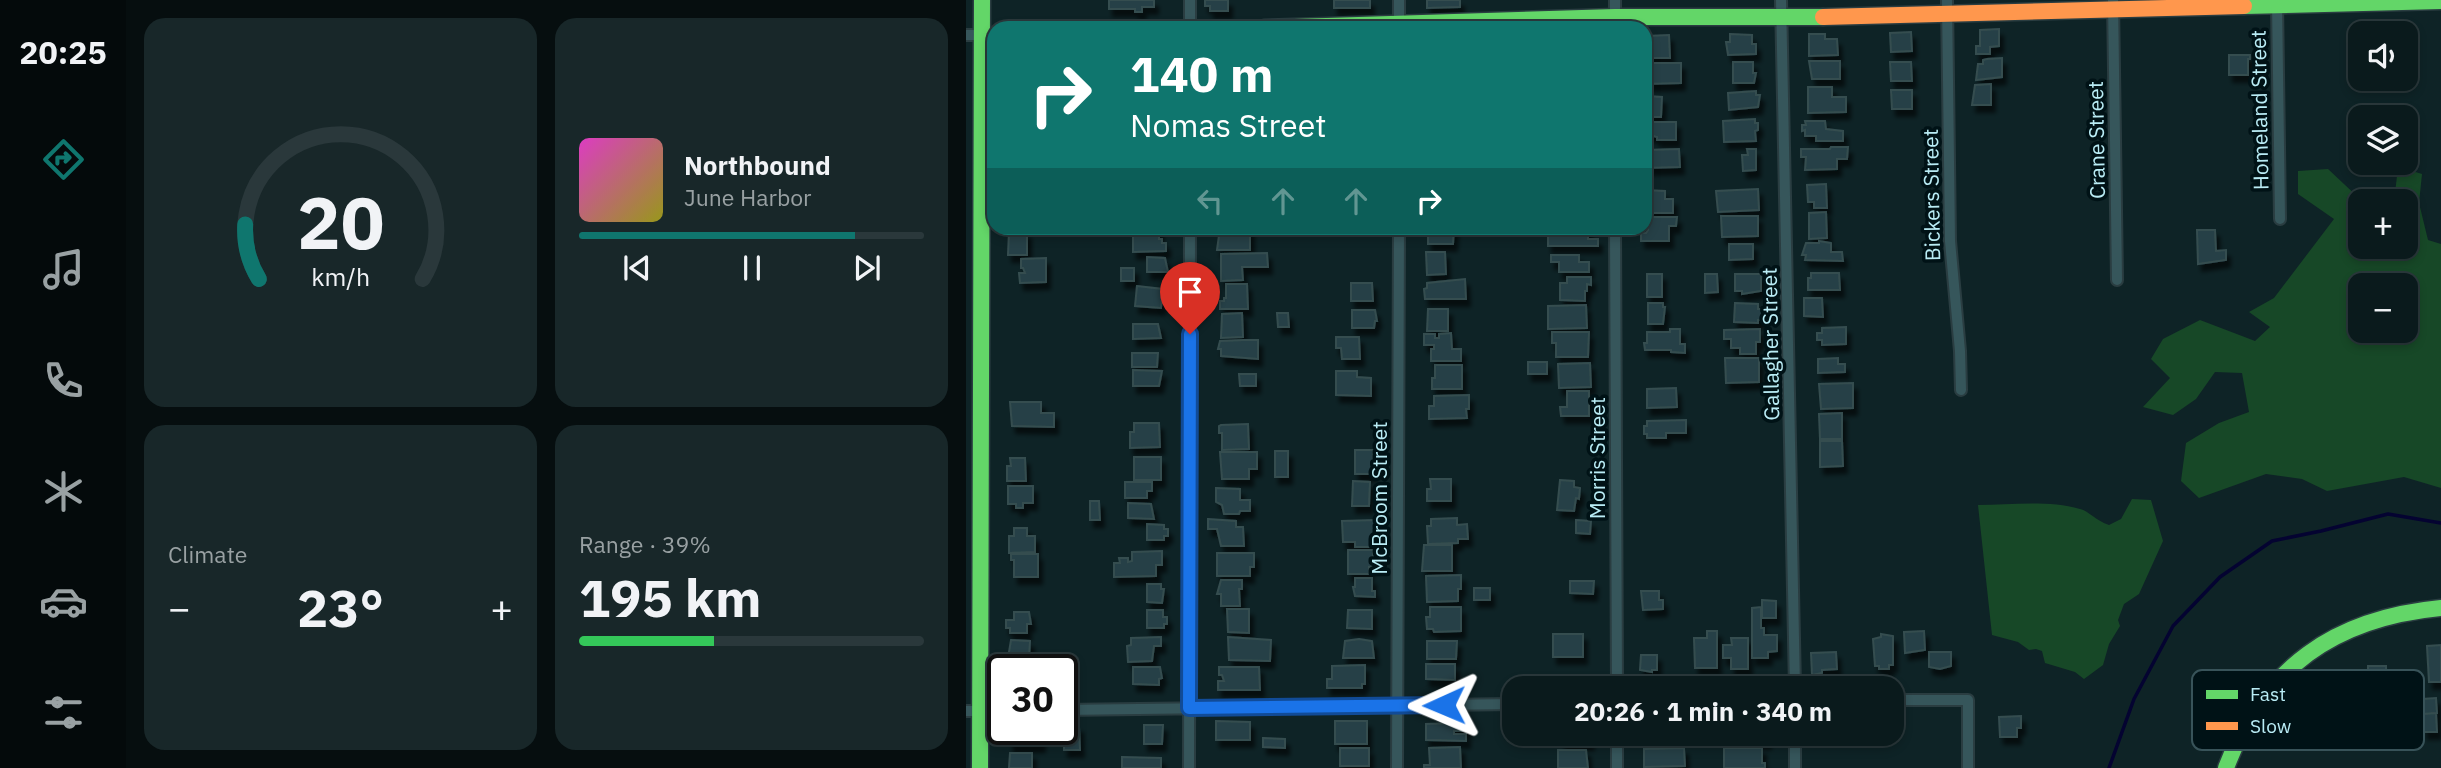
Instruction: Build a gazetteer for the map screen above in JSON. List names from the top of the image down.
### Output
{
  "streets": {
    "street": [
      "Homeland Street",
      "Crane Street",
      "Bickers Street",
      "Gallagher Street",
      "Morris Street",
      "McBroom Street"
    ]
  },
  "legend": ["Fast", "Slow"],
  "page": {
    "tabs": "20:25",
    "map_buttons": ["+", "−"],
    "turn": ["140 m", "Nomas Street"],
    "song": ["Northbound", "June Harbor"],
    "tile": [
      "Climate",
      ["Range · 39%", "195 km"]
    ],
    "heat": ["−", "23°", "+"],
    "limit": "30",
    "trip": "20:26 · 1 min · 340 m",
    "gauge": ["20", "km/h"]
  }
}
